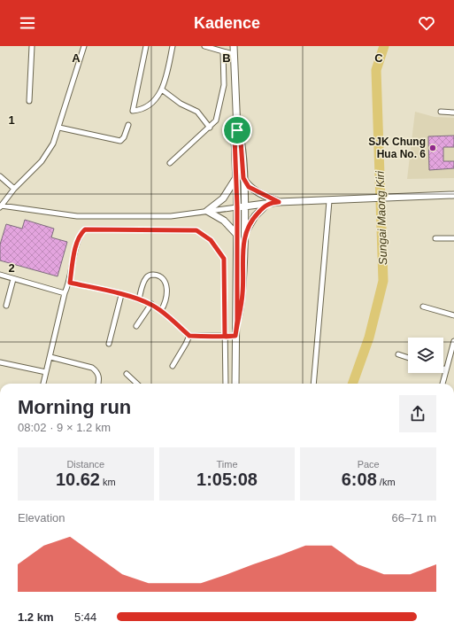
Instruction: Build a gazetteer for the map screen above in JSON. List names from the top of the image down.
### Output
{
  "water": ["Sungai Maong Kiri"],
  "places": ["SJK Chung Hua No. 6"],
  "page": {
    "header": "Kadence",
    "heading": ["Morning run", "08:02 · 9 × 1.2 km"],
    "stats": [
      ["Distance", "10.62 km"],
      ["Time", "1:05:08"],
      ["Pace", "6:08 /km"]
    ],
    "chart": ["Elevation", "66–71 m"],
    "list": [
      {
        "name": "1.2 km",
        "note": "5:44"
      }
    ]
  },
  "grid": {
    "columns": ["A", "B", "C"],
    "rows": ["1", "2"]
  }
}
